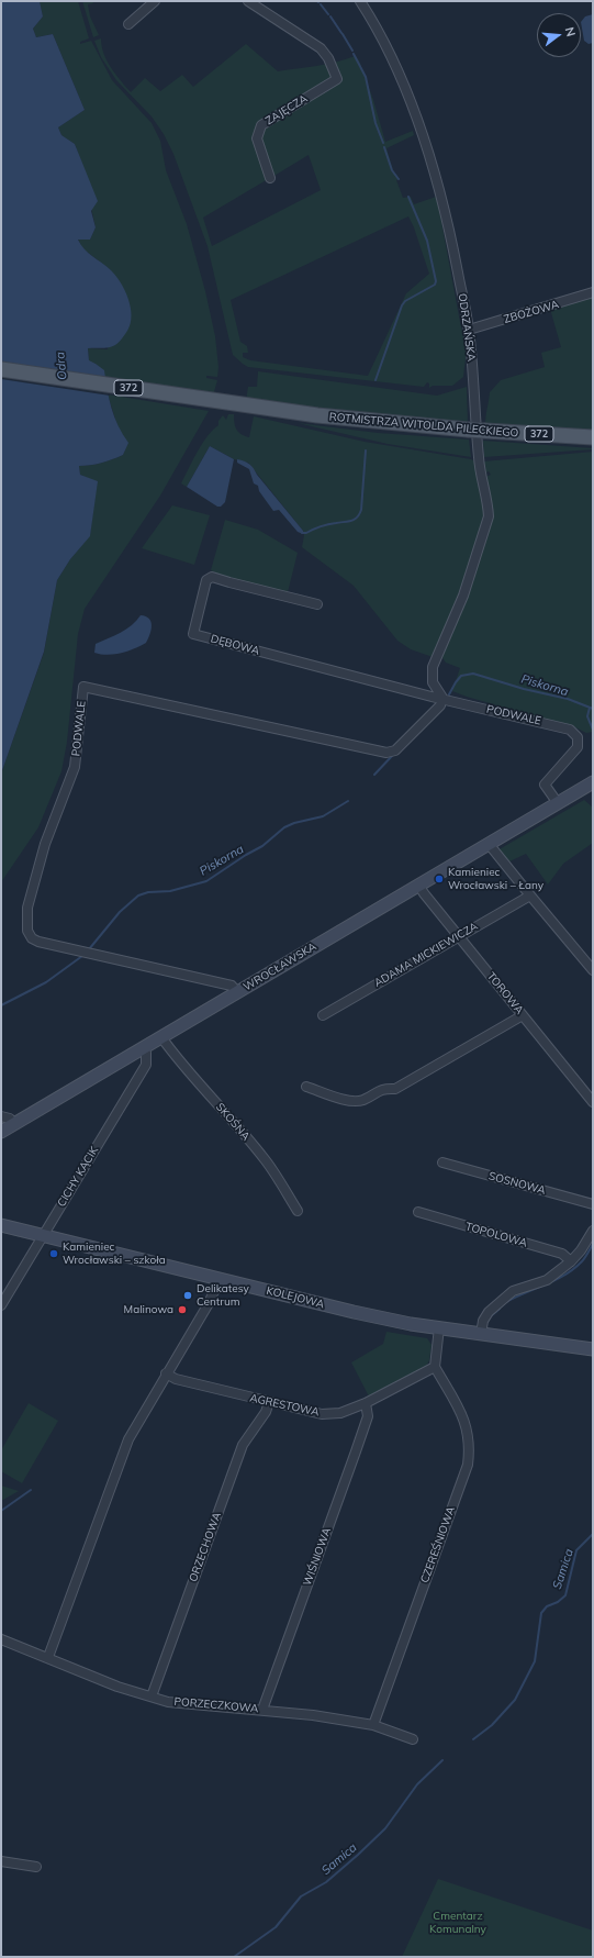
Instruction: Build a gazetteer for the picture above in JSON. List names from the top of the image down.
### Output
{
  "streets": {
    "main road": [
      "372",
      "ROTMISTRZA WITOLDA PILECKIEGO",
      "WROCŁAWSKA",
      "KOLEJOWA"
    ],
    "street": [
      "ZAJĘCZA",
      "ZBOŻOWA",
      "ODRZAŃSKA",
      "DĘBOWA",
      "PODWALE",
      "ADAMA MICKIEWICZA",
      "TOROWA",
      "SKOŚNA",
      "CICHY KĄCIK",
      "SOSNOWA",
      "TOPOLOWA",
      "AGRESTOWA",
      "CZEREŚNIOWA",
      "ORZECHOWA",
      "WIŚNIOWA",
      "PORZECZKOWA"
    ]
  },
  "crossings": [
    ["ZBOŻOWA", "ODRZAŃSKA"],
    ["ODRZAŃSKA", "DĘBOWA"],
    ["ODRZAŃSKA", "PODWALE"],
    ["DĘBOWA", "PODWALE"],
    ["PODWALE", "WROCŁAWSKA"],
    ["ADAMA MICKIEWICZA", "TOROWA"],
    ["WROCŁAWSKA", "TOROWA"],
    ["WROCŁAWSKA", "SKOŚNA"],
    ["WROCŁAWSKA", "CICHY KĄCIK"],
    ["CICHY KĄCIK", "KOLEJOWA"],
    ["AGRESTOWA", "CZEREŚNIOWA"],
    ["AGRESTOWA", "ORZECHOWA"],
    ["AGRESTOWA", "WIŚNIOWA"],
    ["CZEREŚNIOWA", "PORZECZKOWA"],
    ["ORZECHOWA", "PORZECZKOWA"],
    ["WIŚNIOWA", "PORZECZKOWA"]
  ],
  "water": ["Odra", "Piskorna", "Samica"],
  "parks": ["Cmentarz Komunalny"],
  "places": [
    "Kamieniec Wrocławski – Łany",
    "Kamieniec Wrocławski – szkoła",
    "Delikatesy Centrum",
    "Malinowa"
  ],
  "north": "right"
}
